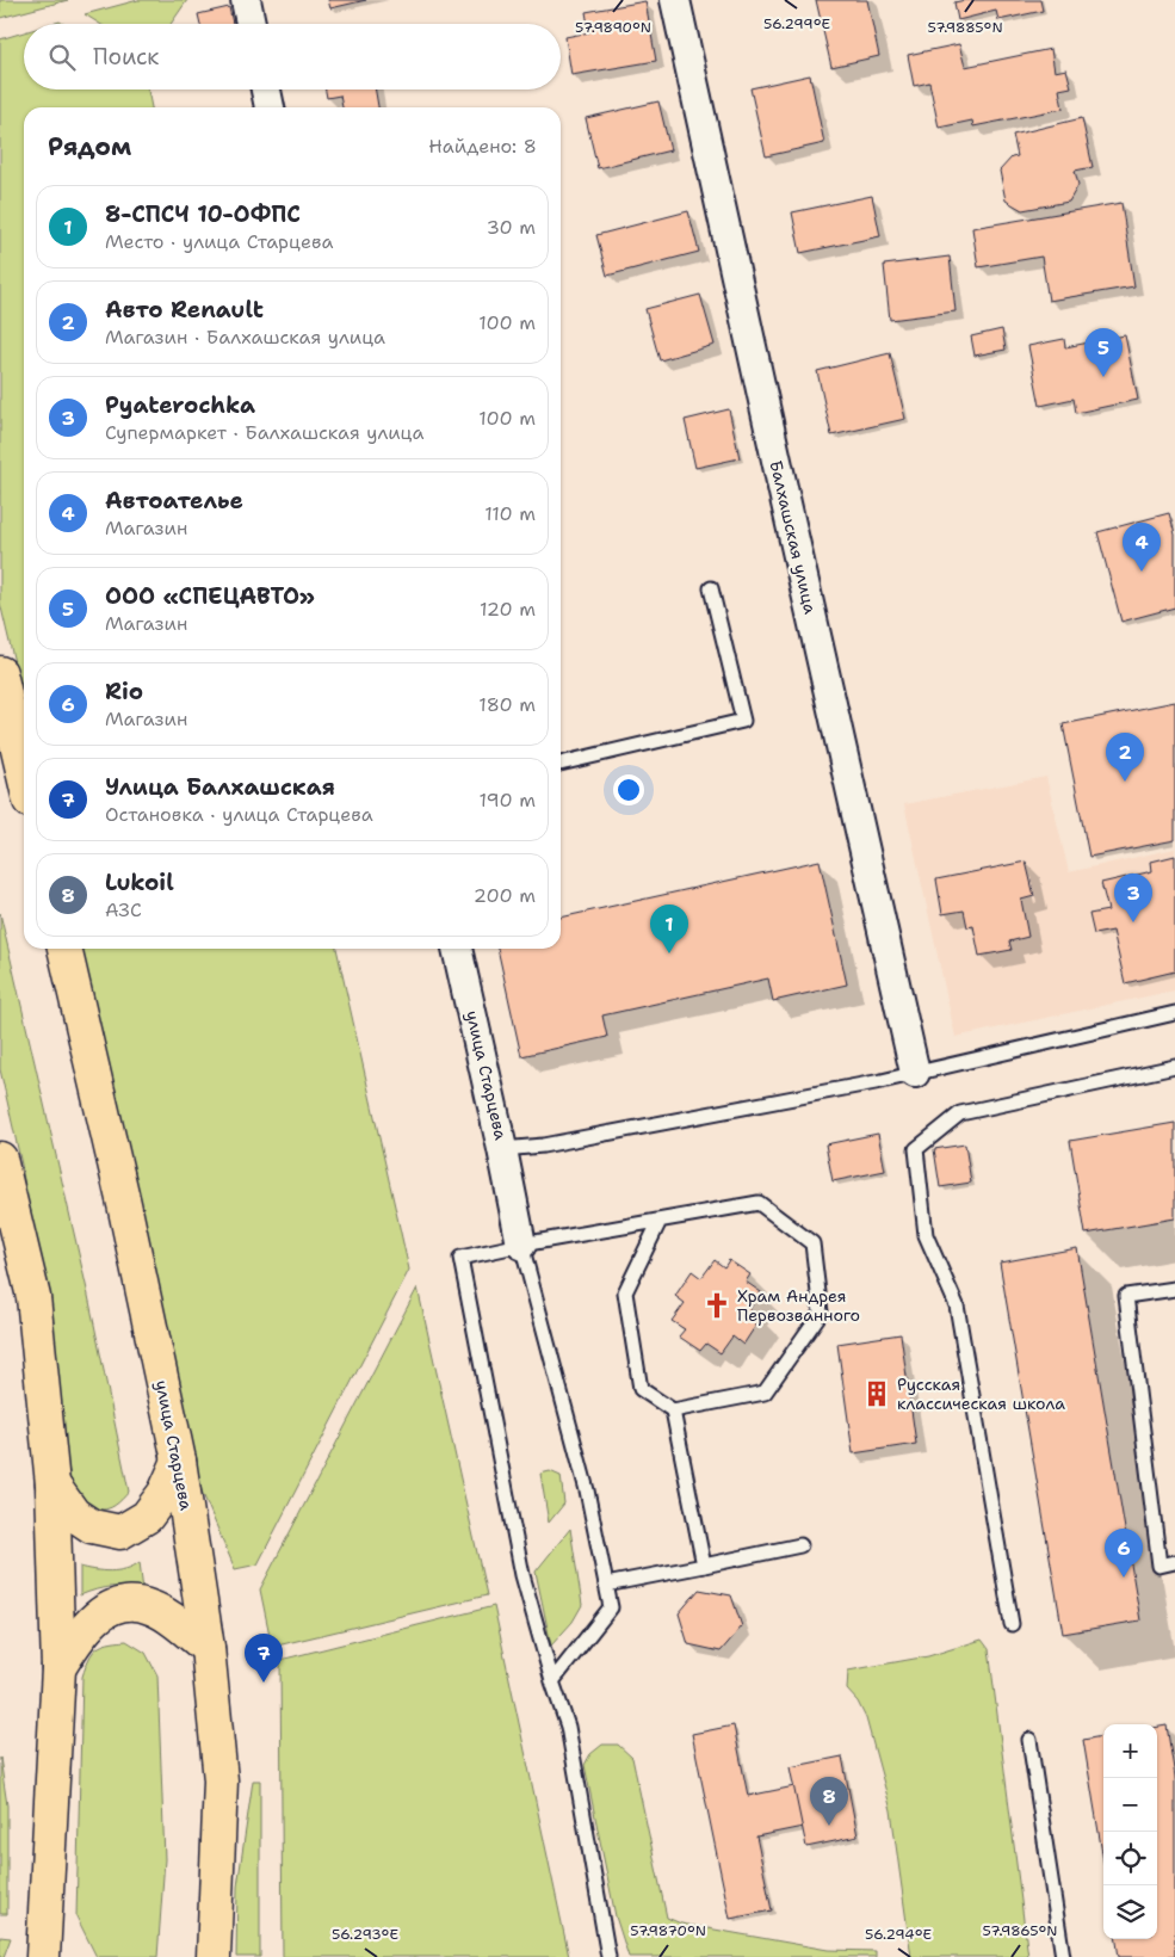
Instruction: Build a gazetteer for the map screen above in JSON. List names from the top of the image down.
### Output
{
  "streets": {
    "main road": ["улица Старцева"],
    "street": ["Балхашская улица"]
  },
  "places": {
    "church": ["Храм Андрея Первозванного"],
    "building": ["Русская классическая школа"]
  },
  "page": {
    "search": "Поиск",
    "heading": ["Рядом", "Найдено: 8"],
    "list": [
      {
        "mark": "1",
        "name": "8-СПСЧ 10-ОФПС",
        "note": "Место · улица Старцева",
        "value": "30 m"
      },
      {
        "mark": "2",
        "name": "Авто Renault",
        "note": "Магазин · Балхашская улица",
        "value": "100 m"
      },
      {
        "mark": "3",
        "name": "Pyaterochka",
        "note": "Супермаркет · Балхашская улица",
        "value": "100 m"
      },
      {
        "mark": "4",
        "name": "Автоателье",
        "note": "Магазин",
        "value": "110 m"
      },
      {
        "mark": "5",
        "name": "ООО «СПЕЦАВТО»",
        "note": "Магазин",
        "value": "120 m"
      },
      {
        "mark": "6",
        "name": "Rio",
        "note": "Магазин",
        "value": "180 m"
      },
      {
        "mark": "7",
        "name": "Улица Балхашская",
        "note": "Остановка · улица Старцева",
        "value": "190 m"
      },
      {
        "mark": "8",
        "name": "Lukoil",
        "note": "АЗС",
        "value": "200 m"
      }
    ],
    "pins": [
      "5",
      "4",
      "2",
      "3",
      "1",
      "6",
      "7",
      "8"
    ],
    "map_buttons": ["+", "−"]
  },
  "coordinates": [
    "56.299°E",
    "57.9890°N",
    "57.9885°N",
    "57.9870°N",
    "57.9865°N",
    "56.293°E",
    "56.294°E"
  ]
}
